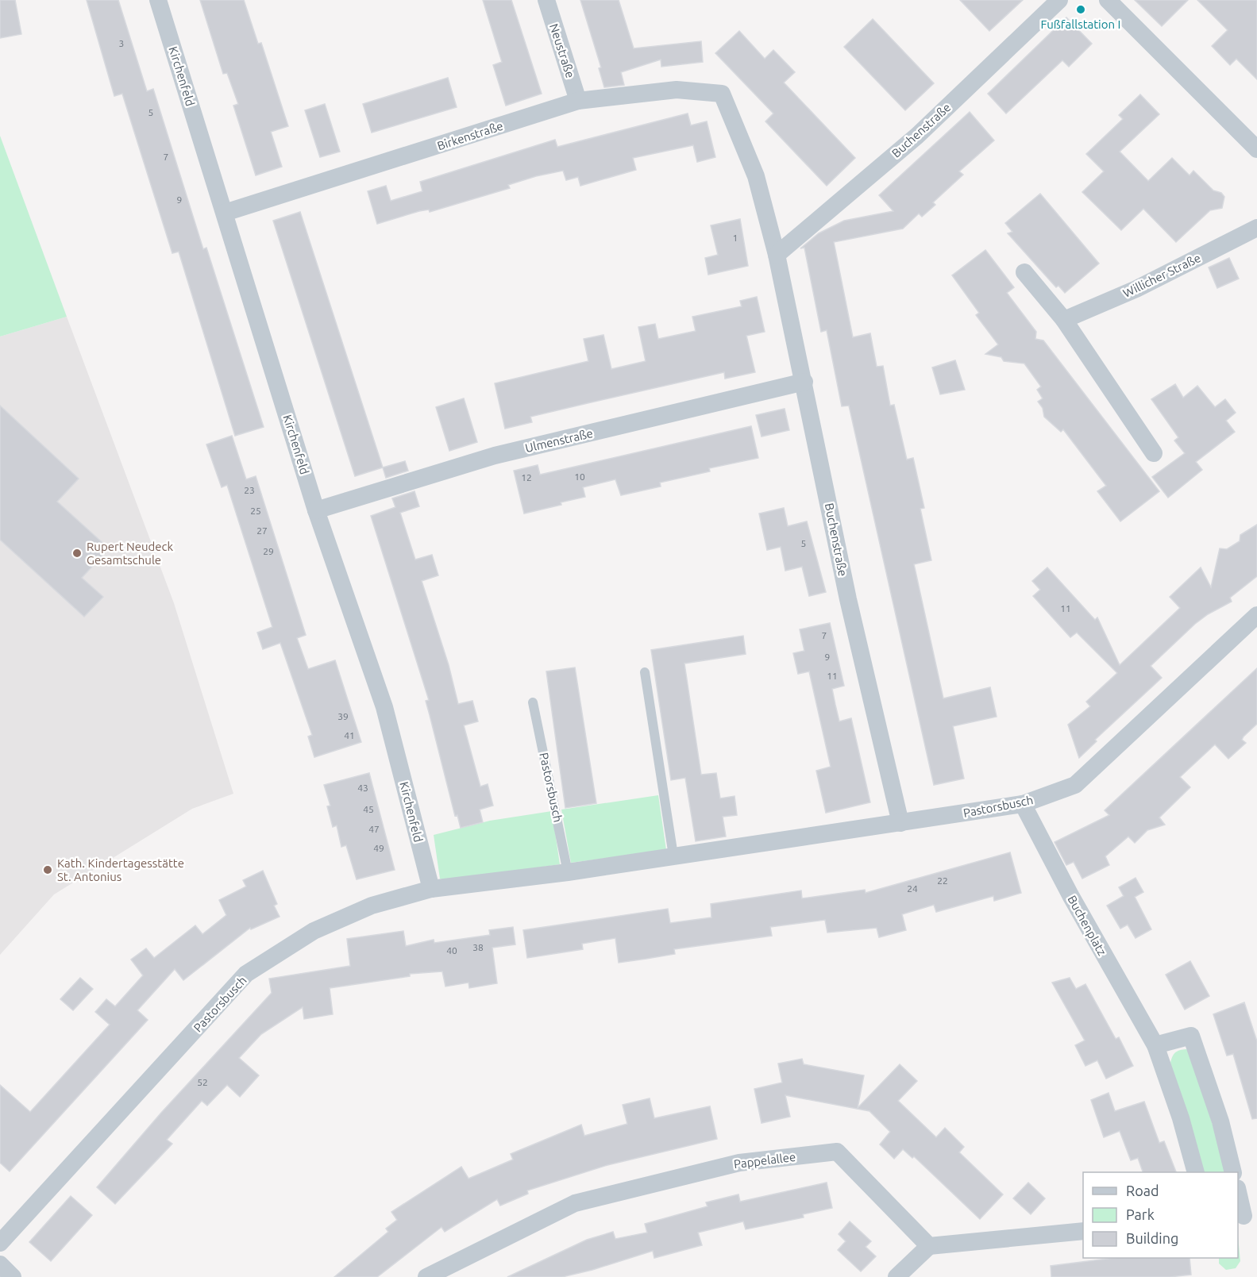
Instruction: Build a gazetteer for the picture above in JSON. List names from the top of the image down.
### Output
{
  "streets": {
    "street": [
      "Neustraße",
      "Kirchenfeld",
      "Buchenstraße",
      "Birkenstraße",
      "Willicher Straße",
      "Ulmenstraße",
      "Pastorsbusch",
      "Buchenplatz",
      "Pappelallee"
    ]
  },
  "crossings": [
    ["Neustraße", "Birkenstraße"],
    ["Kirchenfeld", "Birkenstraße"],
    ["Kirchenfeld", "Ulmenstraße"],
    ["Kirchenfeld", "Pastorsbusch"],
    ["Buchenstraße", "Birkenstraße"],
    ["Buchenstraße", "Ulmenstraße"],
    ["Buchenstraße", "Pastorsbusch"],
    ["Pastorsbusch", "Buchenplatz"]
  ],
  "places": ["Fußfallstation I", "Rupert Neudeck Gesamtschule", "Kath. Kindertagesstätte St. Antonius"],
  "house_numbers": [
    "3",
    "5",
    "7",
    "9",
    "1",
    "10",
    "12",
    "23",
    "25",
    "27",
    "5",
    "29",
    "11",
    "7",
    "9",
    "11",
    "39",
    "41",
    "43",
    "45",
    "47",
    "49",
    "22",
    "24",
    "38",
    "40",
    "52"
  ],
  "legend": ["Road", "Park", "Building"]
}
